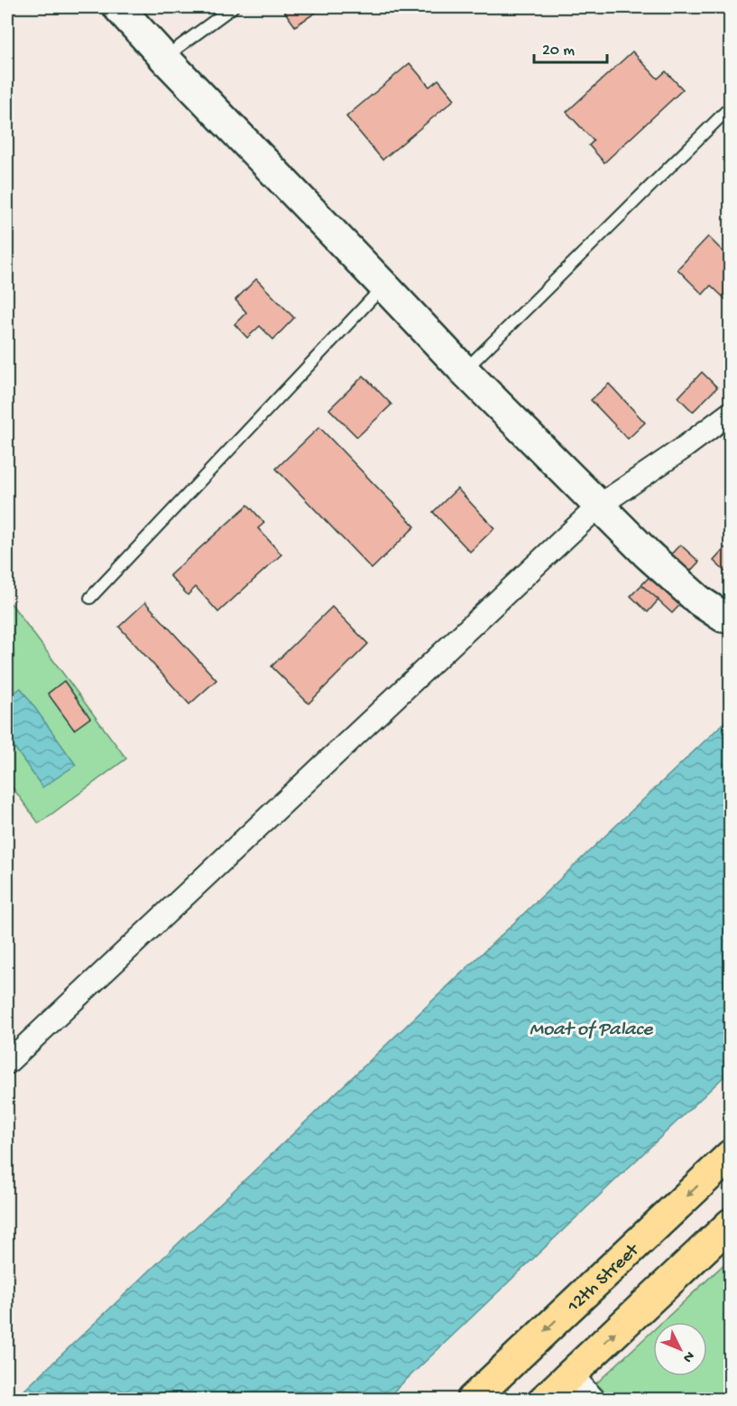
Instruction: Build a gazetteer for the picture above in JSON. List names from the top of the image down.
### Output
{
  "streets": {
    "main road": ["12th Street"]
  },
  "water": ["Moat of Palace"],
  "scale_bar": "20 m",
  "north": "bottom right"
}
